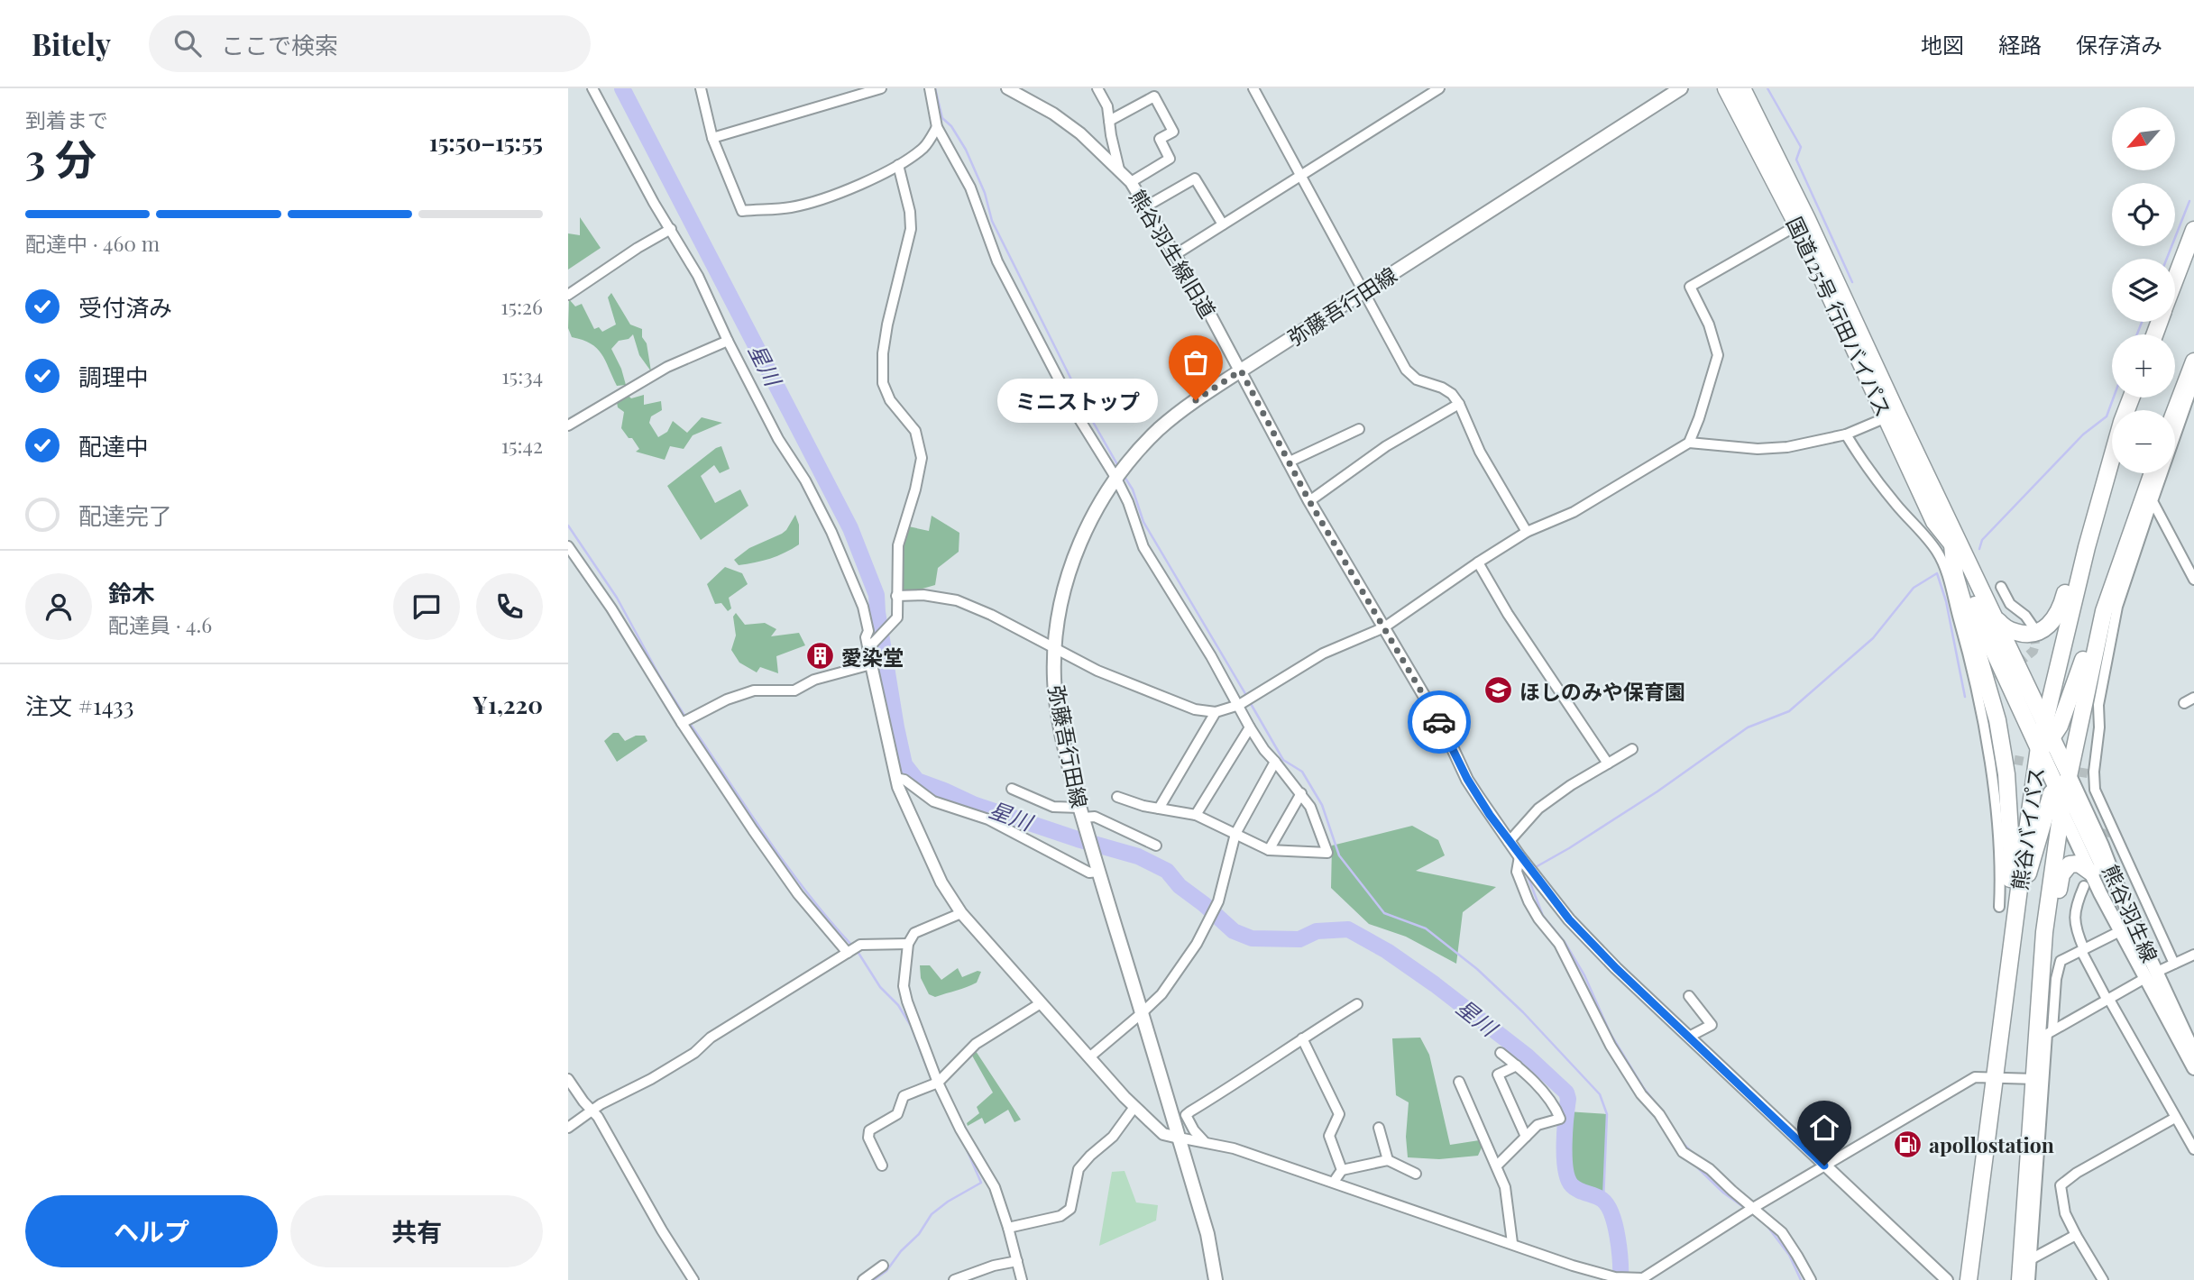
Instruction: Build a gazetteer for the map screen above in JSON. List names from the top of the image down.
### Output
{
  "streets": {
    "highway": ["国道125号 行田バイパス", "熊谷バイパス"],
    "main road": ["弥藤吾行田線", "熊谷羽生線"],
    "street": ["熊谷羽生線旧道"]
  },
  "crossings": [
    ["熊谷羽生線旧道", "弥藤吾行田線"],
    ["国道125号 行田バイパス", "熊谷バイパス"],
    ["国道125号 行田バイパス", "熊谷羽生線"],
    ["熊谷バイパス", "熊谷羽生線"]
  ],
  "water": ["星川"],
  "places": {
    "other": ["ミニストップ"],
    "building": ["愛染堂"],
    "school or university": ["ほしのみや保育園"],
    "fuel station": ["apollostation"]
  },
  "north": "bottom left",
  "page": {
    "header": "Bitely",
    "search": "ここで検索",
    "nav": ["地図", "経路", "保存済み"],
    "heading": ["3 分", "到着まで", "15:50–15:55"],
    "panel": [
      "鈴木",
      "配達員 · 4.6",
      "注文 #1433",
      "¥1,220"
    ],
    "map_buttons": ["+", "−"],
    "bar": "配達中 · 460 m",
    "list": [
      ["受付済み", "15:26"],
      ["調理中", "15:34"],
      ["配達中", "15:42"],
      "配達完了"
    ],
    "bubble": "ミニストップ",
    "buttons": ["ヘルプ", "共有"]
  }
}
